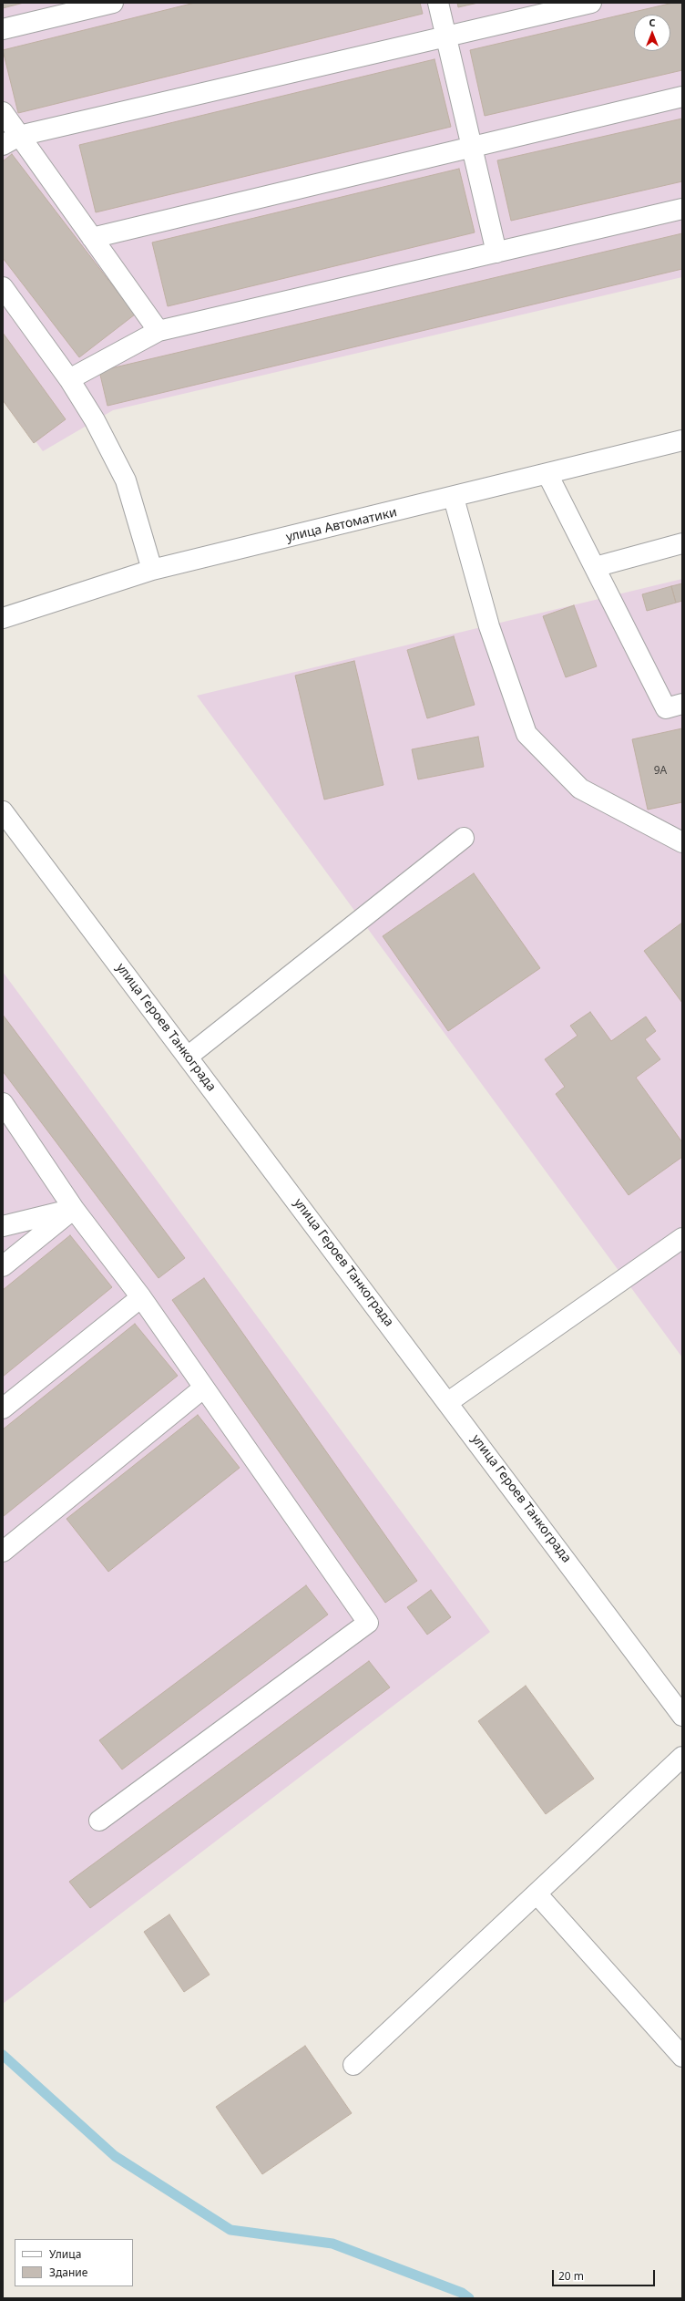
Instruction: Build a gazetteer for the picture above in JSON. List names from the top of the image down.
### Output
{
  "streets": {
    "street": ["улица Автоматики", "улица Героев Танкограда"]
  },
  "house_numbers": ["9А"],
  "legend": ["Улица", "Здание"],
  "scale_bar": "20 m",
  "north": "top"
}
